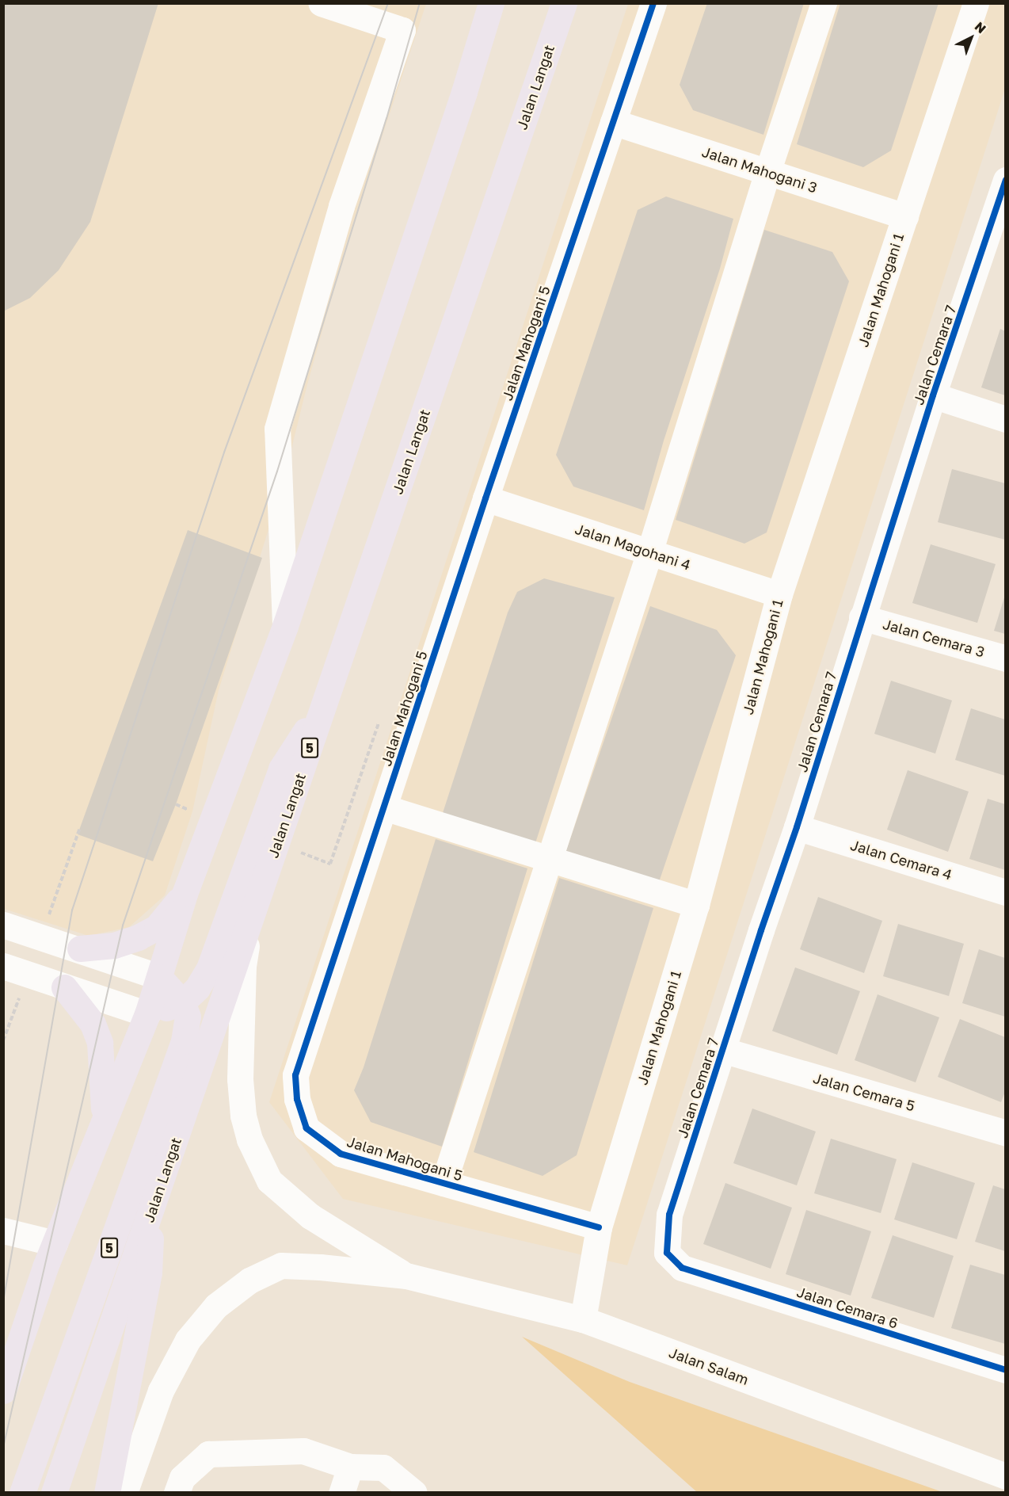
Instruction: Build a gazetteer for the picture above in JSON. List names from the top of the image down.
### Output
{
  "streets": {
    "highway": ["Jalan Langat", "5"],
    "street": [
      "Jalan Mahogani 3",
      "Jalan Mahogani 1",
      "Jalan Mahogani 5",
      "Jalan Cemara 7",
      "Jalan Magohani 4",
      "Jalan Cemara 3",
      "Jalan Cemara 4",
      "Jalan Cemara 5",
      "Jalan Cemara 6",
      "Jalan Salam"
    ]
  },
  "crossings": [
    ["Jalan Langat", "5"],
    ["Jalan Mahogani 3", "Jalan Mahogani 1"],
    ["Jalan Mahogani 3", "Jalan Mahogani 5"],
    ["Jalan Mahogani 1", "Jalan Mahogani 5"],
    ["Jalan Mahogani 1", "Jalan Magohani 4"],
    ["Jalan Mahogani 1", "Jalan Salam"],
    ["Jalan Mahogani 5", "Jalan Magohani 4"],
    ["Jalan Cemara 7", "Jalan Cemara 3"],
    ["Jalan Cemara 7", "Jalan Cemara 4"],
    ["Jalan Cemara 7", "Jalan Cemara 5"],
    ["Jalan Cemara 7", "Jalan Cemara 6"]
  ],
  "north": "top right"
}
